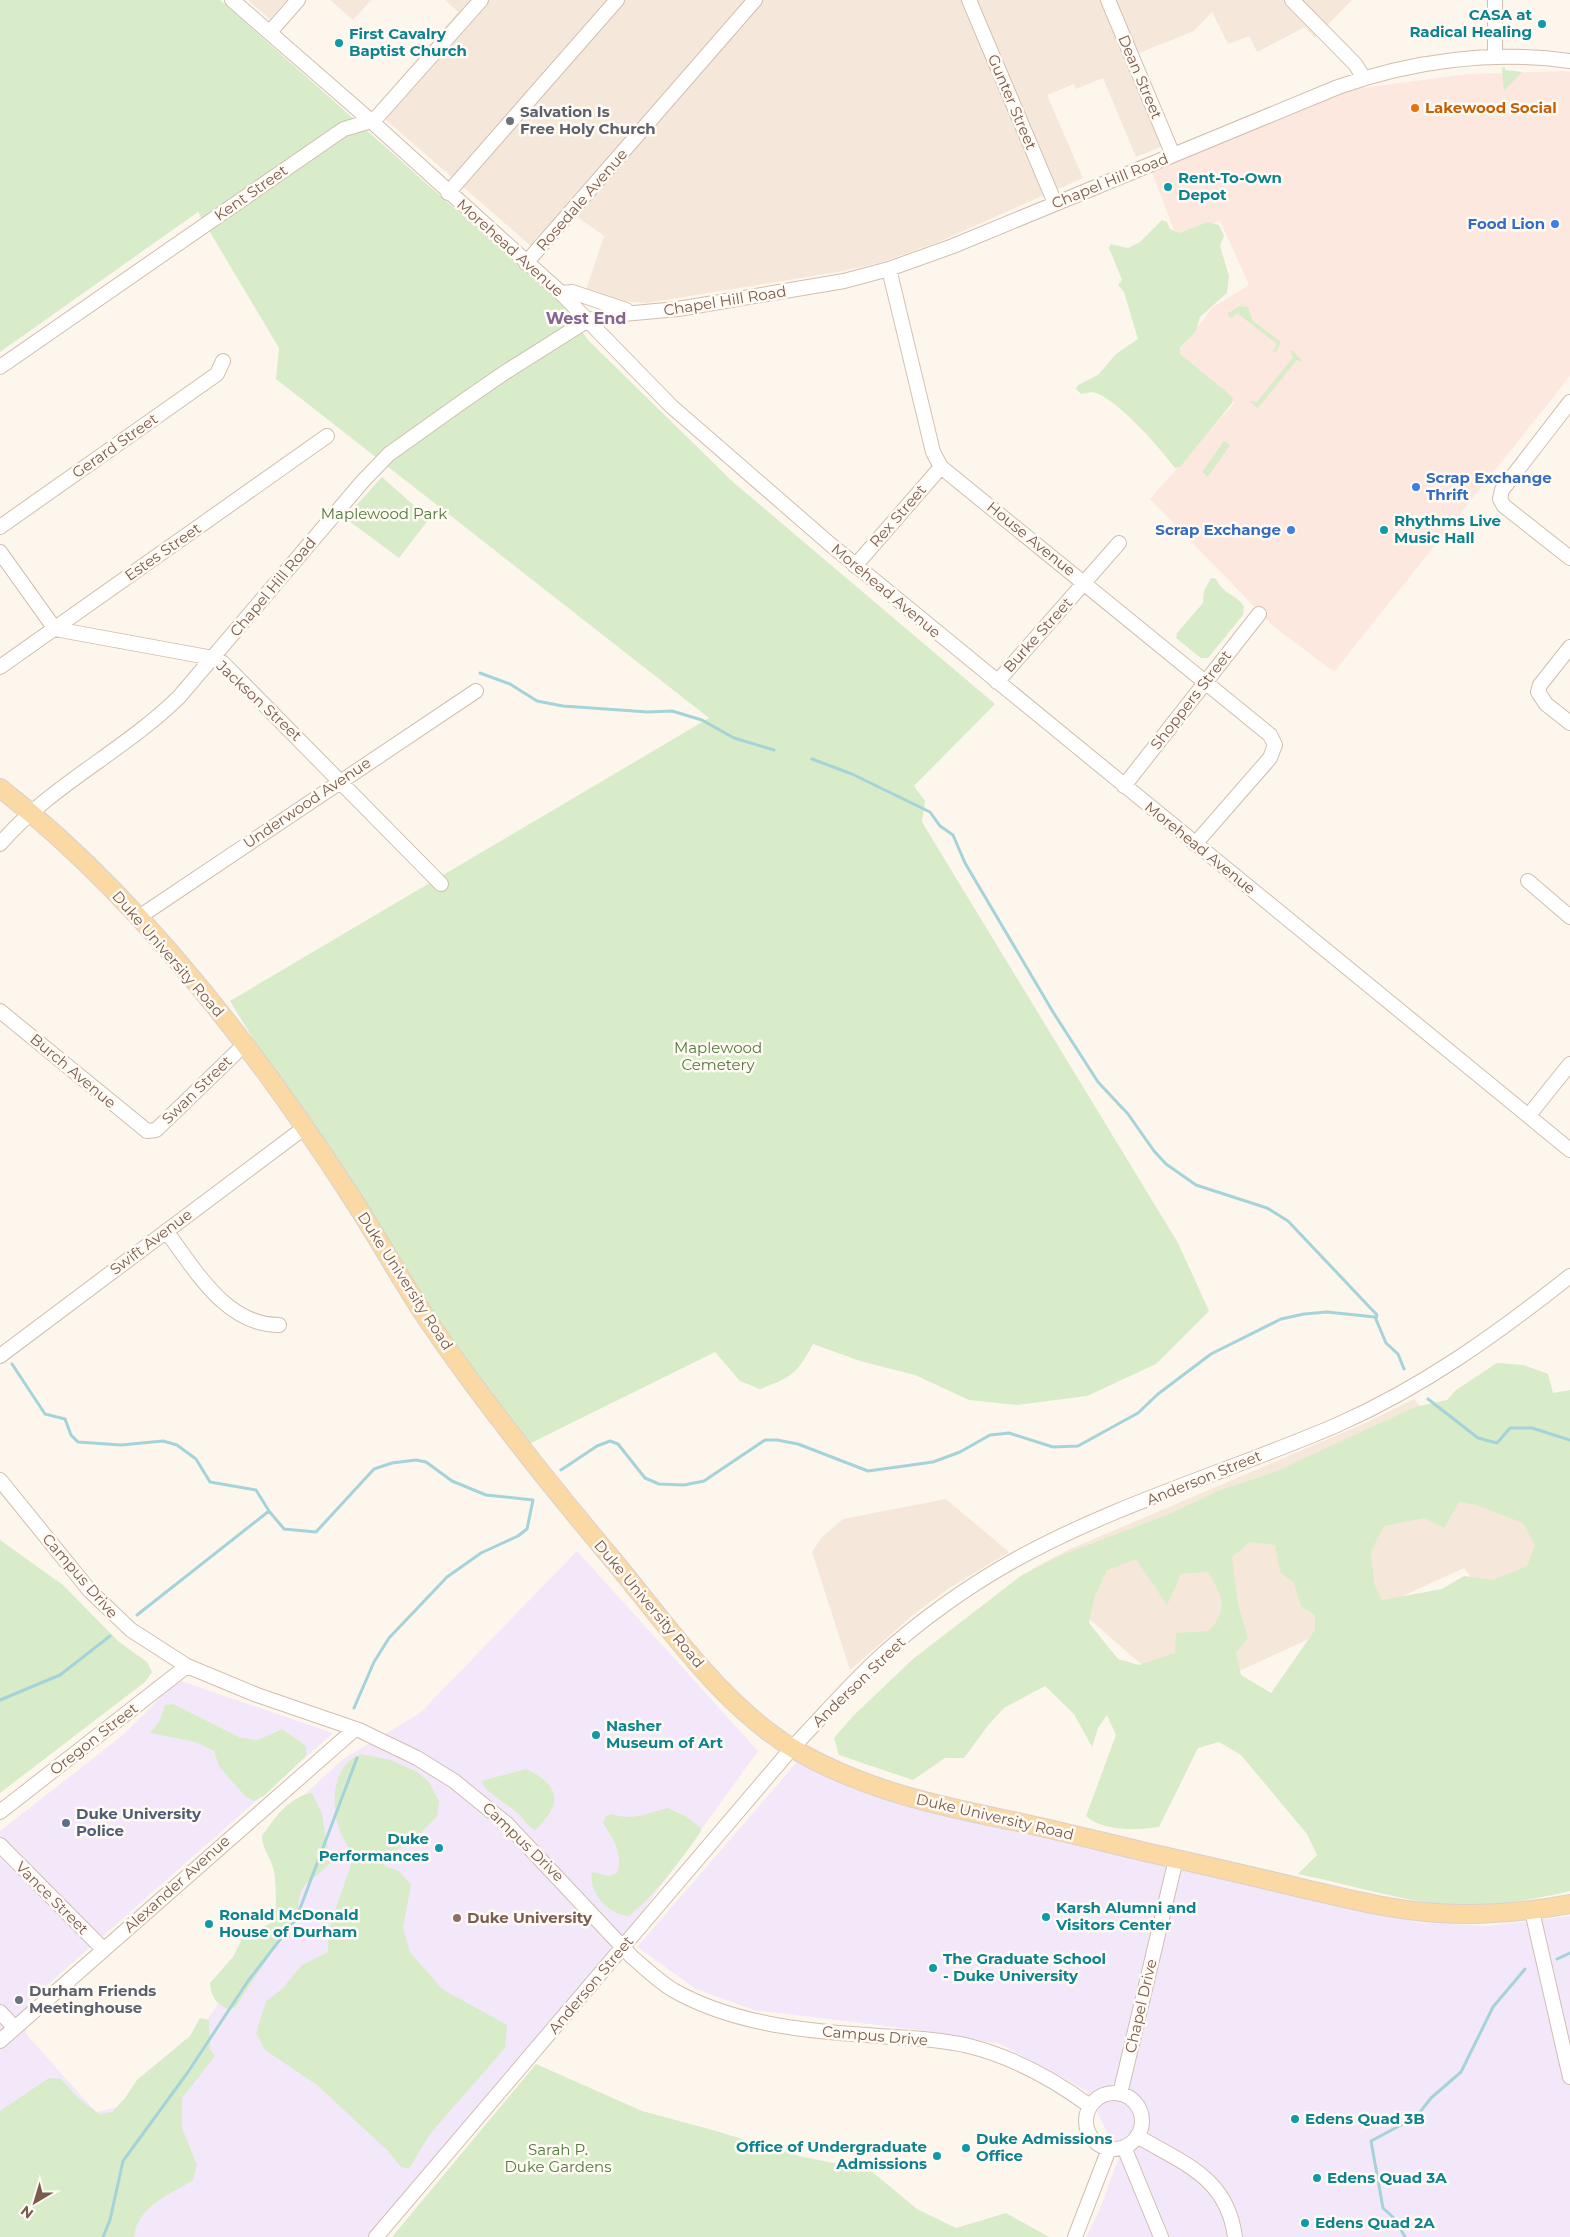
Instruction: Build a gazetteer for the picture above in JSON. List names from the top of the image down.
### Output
{
  "streets": {
    "main road": ["Duke University Road"],
    "street": [
      "Dean Street",
      "Gunter Street",
      "Chapel Hill Road",
      "Kent Street",
      "Rosedale Avenue",
      "Morehead Avenue",
      "Gerard Street",
      "Rex Street",
      "House Avenue",
      "Estes Street",
      "Burke Street",
      "Shoppers Street",
      "Jackson Street",
      "Underwood Avenue",
      "Burch Avenue",
      "Swan Street",
      "Swift Avenue",
      "Anderson Street",
      "Campus Drive",
      "Oregon Street",
      "Alexander Avenue",
      "Vance Street",
      "Chapel Drive"
    ]
  },
  "crossings": [
    ["Dean Street", "Chapel Hill Road"],
    ["Gunter Street", "Chapel Hill Road"],
    ["Chapel Hill Road", "Morehead Avenue"],
    ["Chapel Hill Road", "House Avenue"],
    ["Chapel Hill Road", "Jackson Street"],
    ["Chapel Hill Road", "Duke University Road"],
    ["Kent Street", "Morehead Avenue"],
    ["Rosedale Avenue", "Morehead Avenue"],
    ["Morehead Avenue", "Rex Street"],
    ["Morehead Avenue", "House Avenue"],
    ["Morehead Avenue", "Burke Street"],
    ["Morehead Avenue", "Shoppers Street"],
    ["Rex Street", "House Avenue"],
    ["House Avenue", "Burke Street"],
    ["House Avenue", "Shoppers Street"],
    ["Estes Street", "Jackson Street"],
    ["Jackson Street", "Underwood Avenue"],
    ["Underwood Avenue", "Duke University Road"],
    ["Duke University Road", "Swan Street"],
    ["Duke University Road", "Swift Avenue"],
    ["Duke University Road", "Anderson Street"],
    ["Duke University Road", "Chapel Drive"],
    ["Burch Avenue", "Swan Street"],
    ["Anderson Street", "Campus Drive"],
    ["Campus Drive", "Oregon Street"],
    ["Campus Drive", "Alexander Avenue"],
    ["Campus Drive", "Chapel Drive"],
    ["Alexander Avenue", "Vance Street"]
  ],
  "districts": ["West End"],
  "parks": ["Maplewood Park", "Maplewood Cemetery", "Sarah P. Duke Gardens"],
  "places": [
    "CASA at Radical Healing",
    "First Cavalry Baptist Church",
    "Lakewood Social",
    "Salvation Is Free Holy Church",
    "Rent-To-Own Depot",
    "Food Lion",
    "Scrap Exchange Thrift",
    "Scrap Exchange",
    "Rhythms Live Music Hall",
    "Nasher Museum of Art",
    "Duke University Police",
    "Duke Performances",
    "Karsh Alumni and Visitors Center",
    "Duke University",
    "Ronald McDonald House of Durham",
    "The Graduate School - Duke University",
    "Durham Friends Meetinghouse",
    "Edens Quad 3B",
    "Duke Admissions Office",
    "Office of Undergraduate Admissions",
    "Edens Quad 3A",
    "Edens Quad 2A"
  ],
  "north": "bottom left"
}
